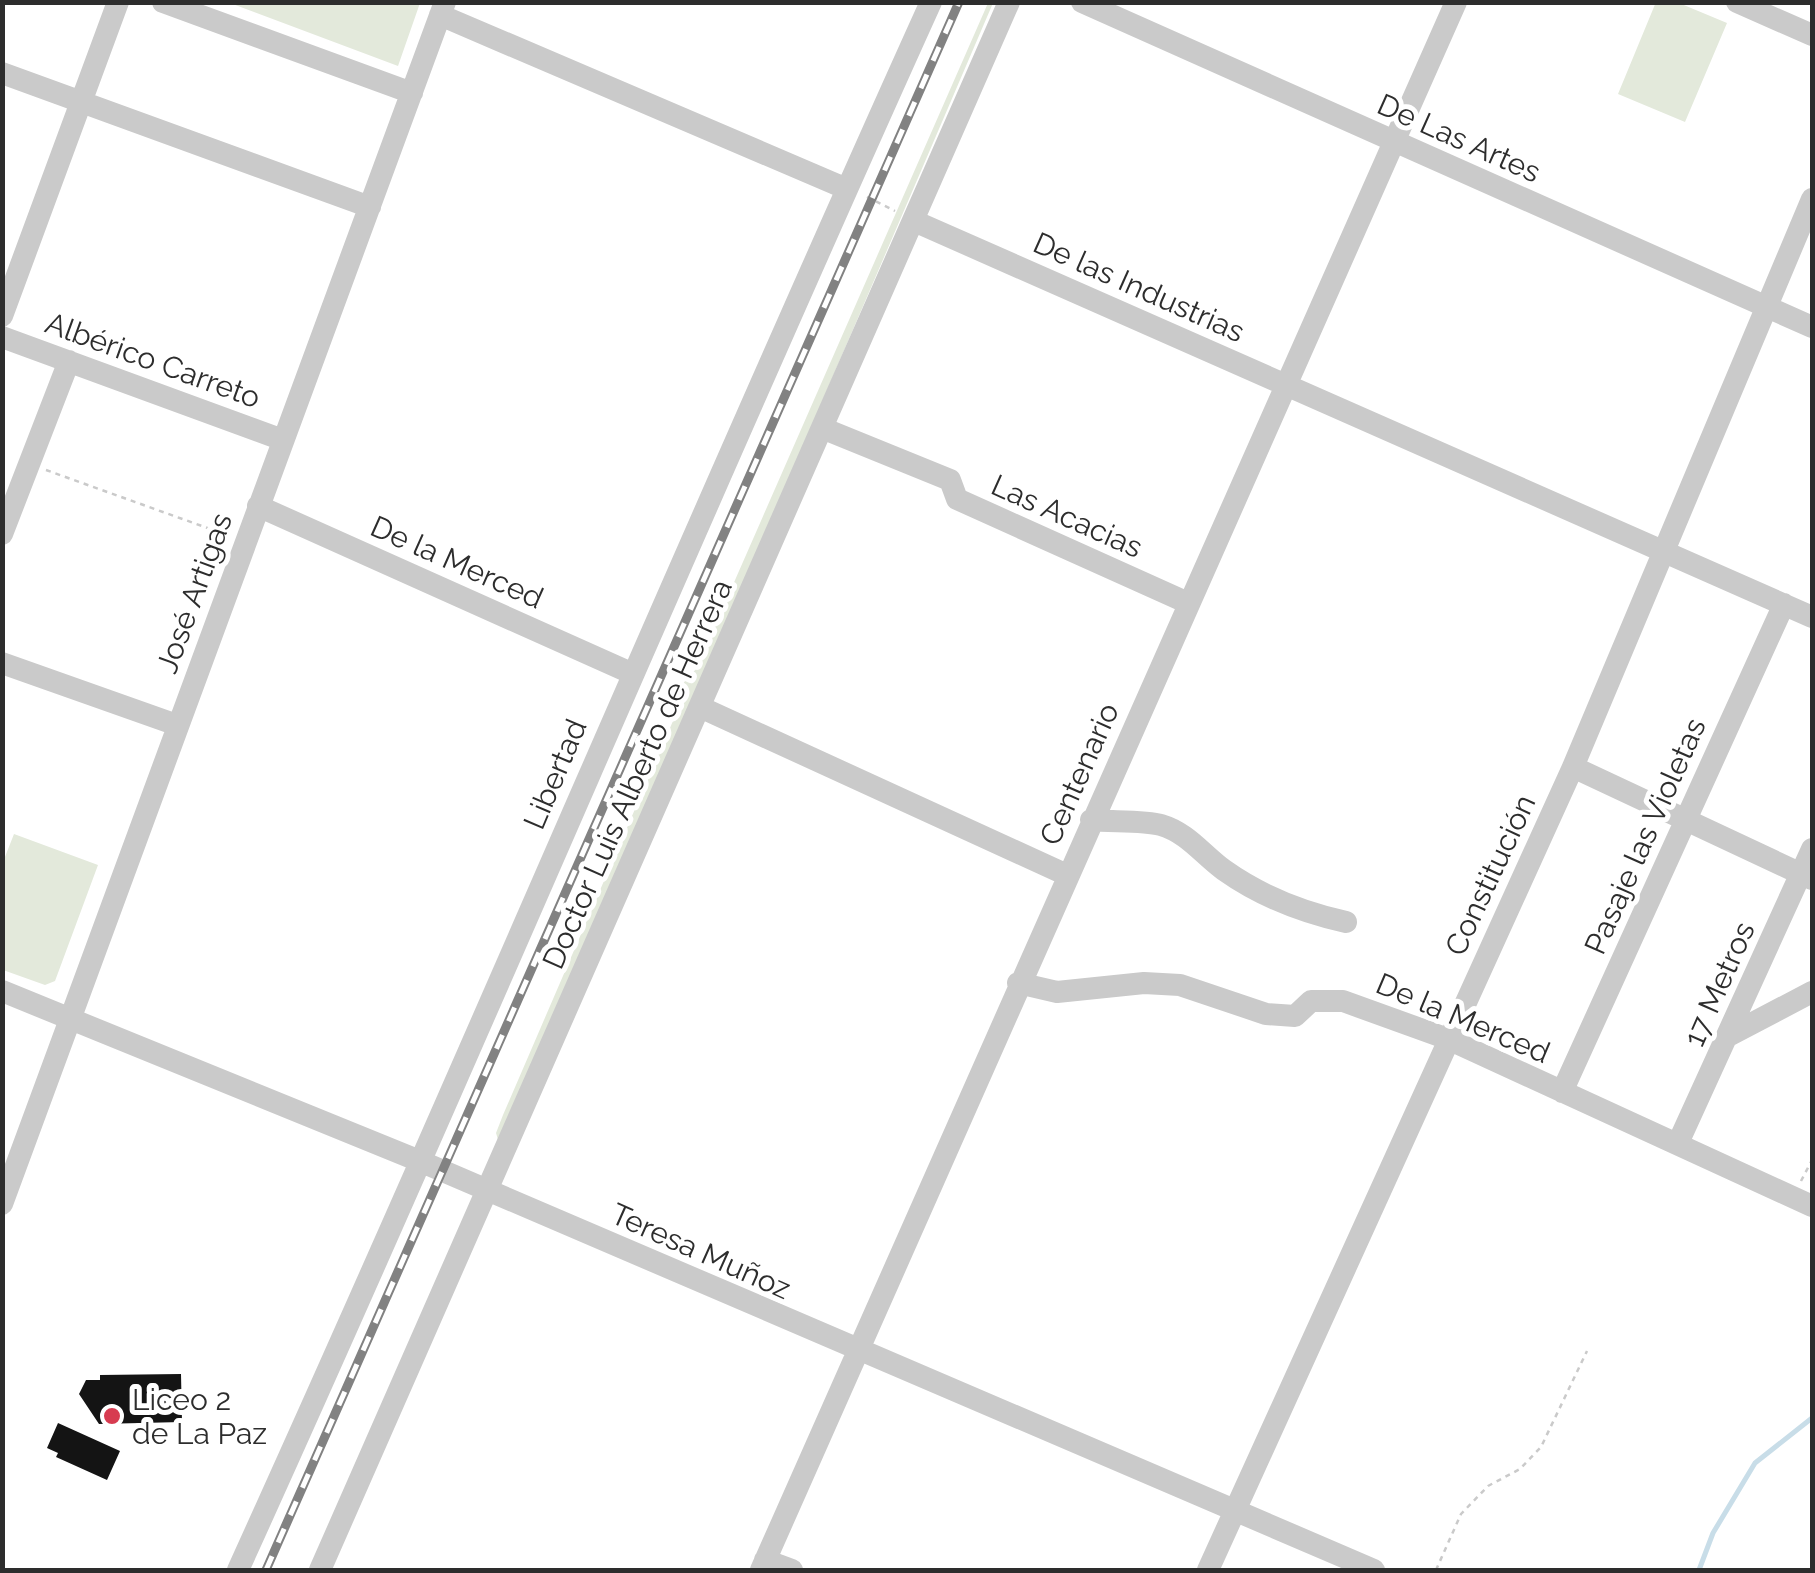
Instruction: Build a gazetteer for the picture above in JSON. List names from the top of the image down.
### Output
{
  "streets": {
    "street": [
      "De Las Artes",
      "De las Industrias",
      "Albérico Carreto",
      "Las Acacias",
      "De la Merced",
      "José Artigas",
      "Libertad",
      "Doctor Luis Alberto de Herrera",
      "Centenario",
      "Pasaje las Violetas",
      "Constitución",
      "17 Metros",
      "Teresa Muñoz"
    ]
  },
  "crossings": [
    ["De Las Artes", "Centenario"],
    ["De Las Artes", "Constitución"],
    ["De las Industrias", "Doctor Luis Alberto de Herrera"],
    ["De las Industrias", "Centenario"],
    ["De las Industrias", "Pasaje las Violetas"],
    ["De las Industrias", "Constitución"],
    ["Albérico Carreto", "José Artigas"],
    ["Las Acacias", "Doctor Luis Alberto de Herrera"],
    ["Las Acacias", "Centenario"],
    ["De la Merced", "José Artigas"],
    ["De la Merced", "Libertad"],
    ["De la Merced", "Centenario"],
    ["De la Merced", "Pasaje las Violetas"],
    ["De la Merced", "Constitución"],
    ["De la Merced", "17 Metros"],
    ["José Artigas", "Teresa Muñoz"],
    ["Libertad", "Teresa Muñoz"],
    ["Doctor Luis Alberto de Herrera", "Teresa Muñoz"],
    ["Centenario", "Teresa Muñoz"],
    ["Constitución", "Teresa Muñoz"]
  ],
  "places": ["Liceo 2 de La Paz"]
}
